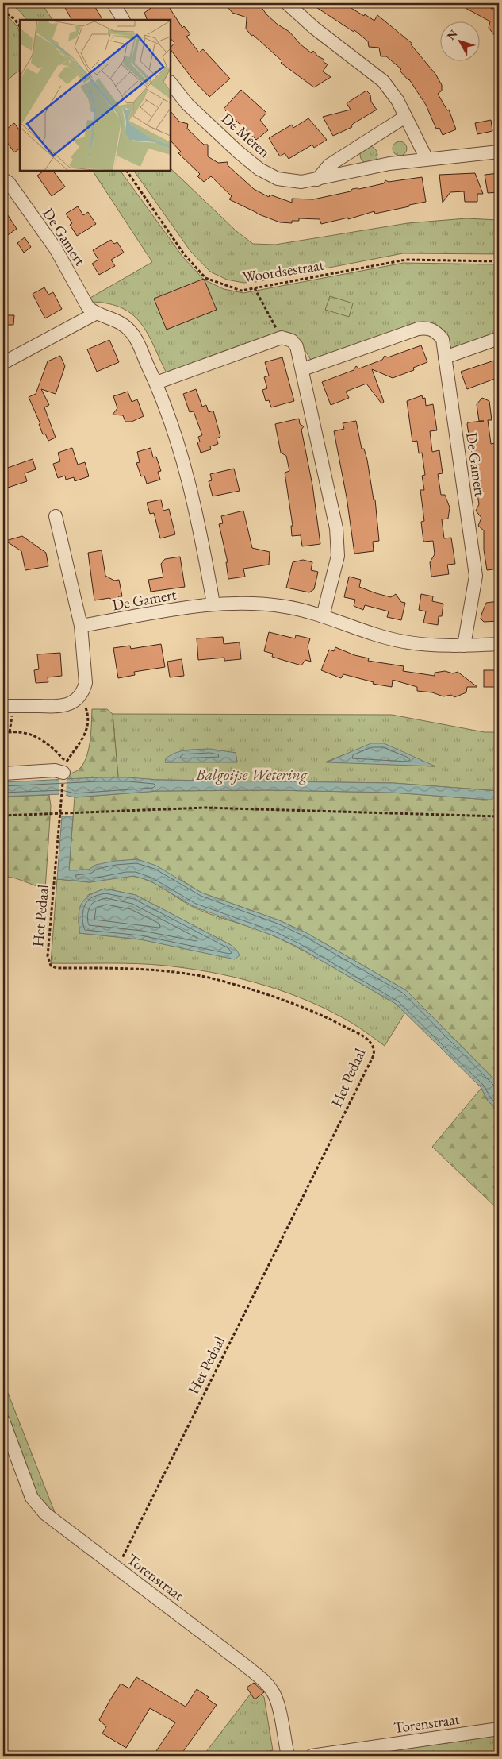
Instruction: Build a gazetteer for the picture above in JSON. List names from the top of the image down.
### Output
{
  "streets": {
    "street": ["De Meren", "De Gamert", "Torenstraat"],
    "path": ["Woordsestraat", "Het Pedaal"]
  },
  "crossings": [
    ["Het Pedaal", "Torenstraat"]
  ],
  "water": ["Balgoijse Wetering"],
  "north": "top left"
}
